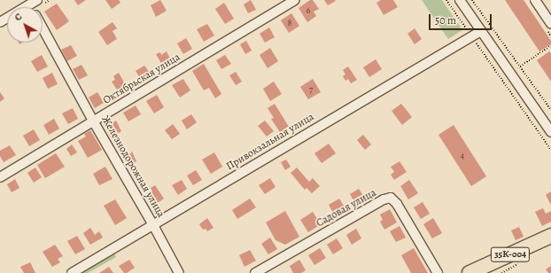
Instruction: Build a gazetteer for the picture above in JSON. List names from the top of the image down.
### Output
{
  "streets": {
    "main road": ["35К-004"],
    "street": [
      "Октябрьская улица",
      "Привокзальная улица",
      "Железнодорожная улица",
      "Садовая улица"
    ]
  },
  "crossings": [
    ["Октябрьская улица", "Железнодорожная улица"],
    ["Привокзальная улица", "Железнодорожная улица"]
  ],
  "house_numbers": [
    "6",
    "8",
    "7",
    "4"
  ],
  "scale_bar": "50 m",
  "north": "top left"
}
